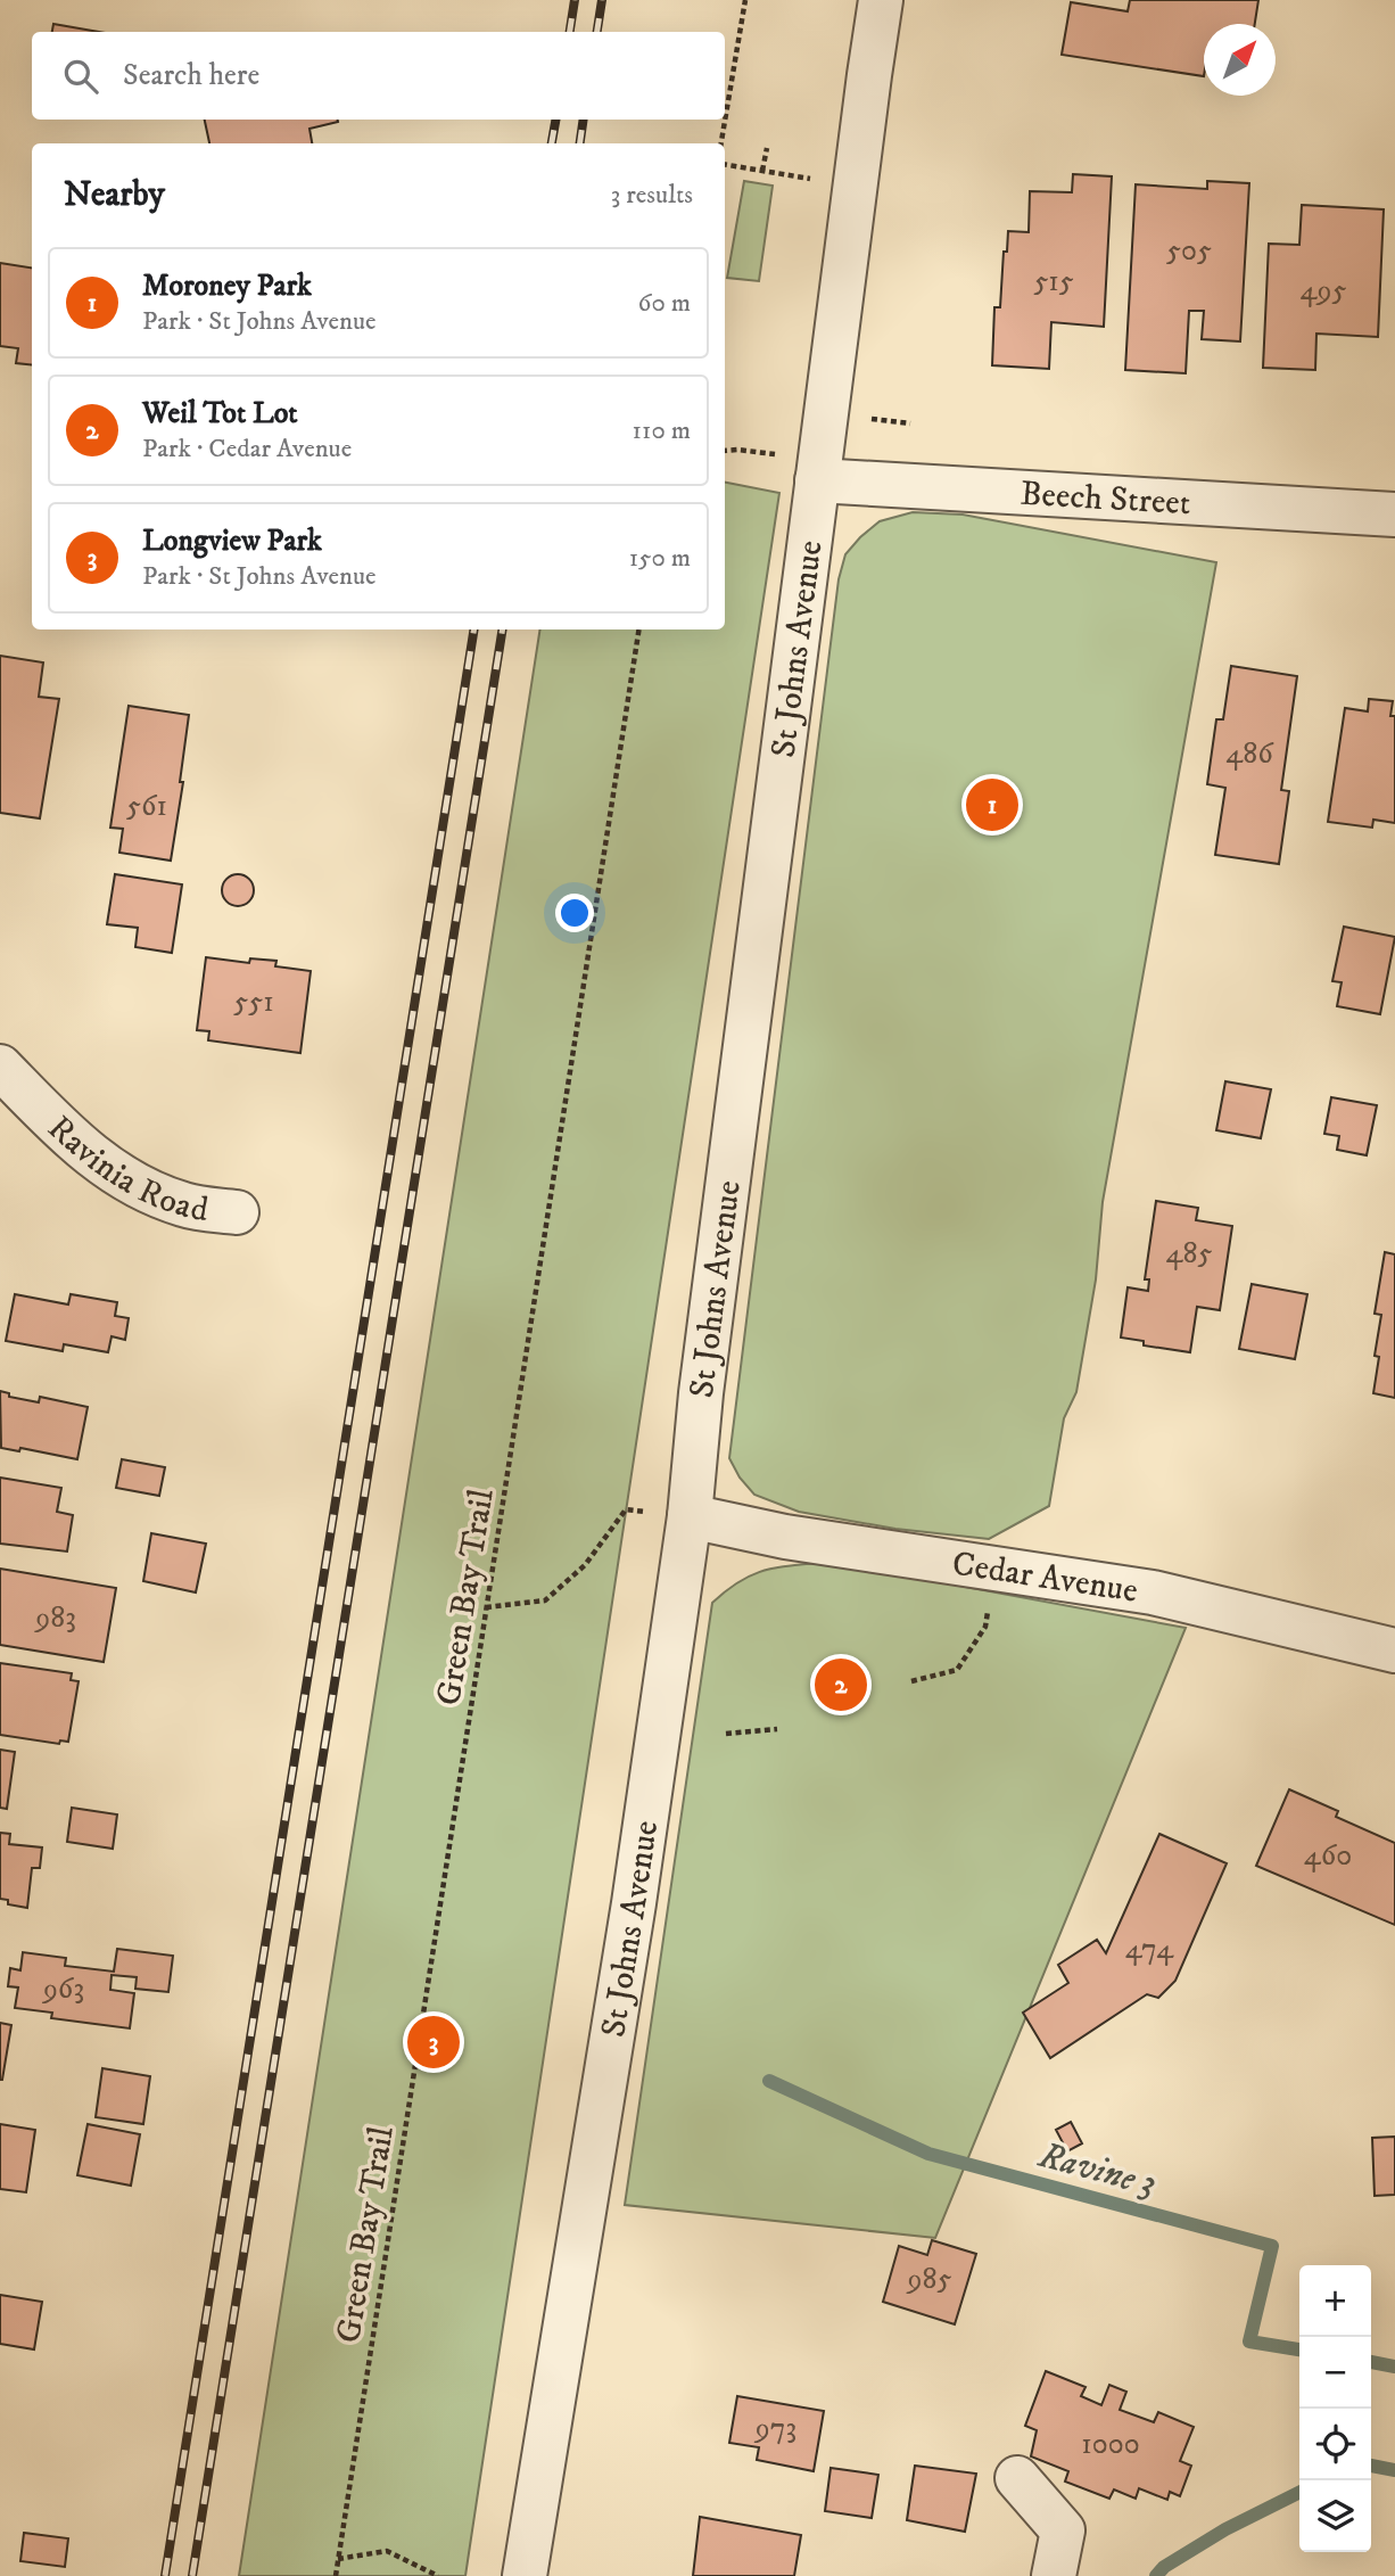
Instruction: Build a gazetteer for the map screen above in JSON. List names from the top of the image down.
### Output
{
  "streets": {
    "street": [
      "Beech Street",
      "St Johns Avenue",
      "Ravinia Road",
      "Cedar Avenue"
    ],
    "path": ["Green Bay Trail"]
  },
  "crossings": [
    ["Beech Street", "St Johns Avenue"],
    ["St Johns Avenue", "Cedar Avenue"]
  ],
  "water": ["Ravine 3"],
  "house_numbers": [
    "505",
    "515",
    "495",
    "486",
    "561",
    "551",
    "485",
    "983",
    "460",
    "474",
    "963",
    "985",
    "973",
    "1000"
  ],
  "north": "top right",
  "page": {
    "search": "Search here",
    "heading": ["Nearby", "3 results"],
    "list": [
      {
        "mark": "1",
        "name": "Moroney Park",
        "note": "Park · St Johns Avenue",
        "value": "60 m"
      },
      {
        "mark": "2",
        "name": "Weil Tot Lot",
        "note": "Park · Cedar Avenue",
        "value": "110 m"
      },
      {
        "mark": "3",
        "name": "Longview Park",
        "note": "Park · St Johns Avenue",
        "value": "150 m"
      }
    ],
    "pins": ["1", "2", "3"],
    "map_buttons": ["+", "−"]
  }
}
